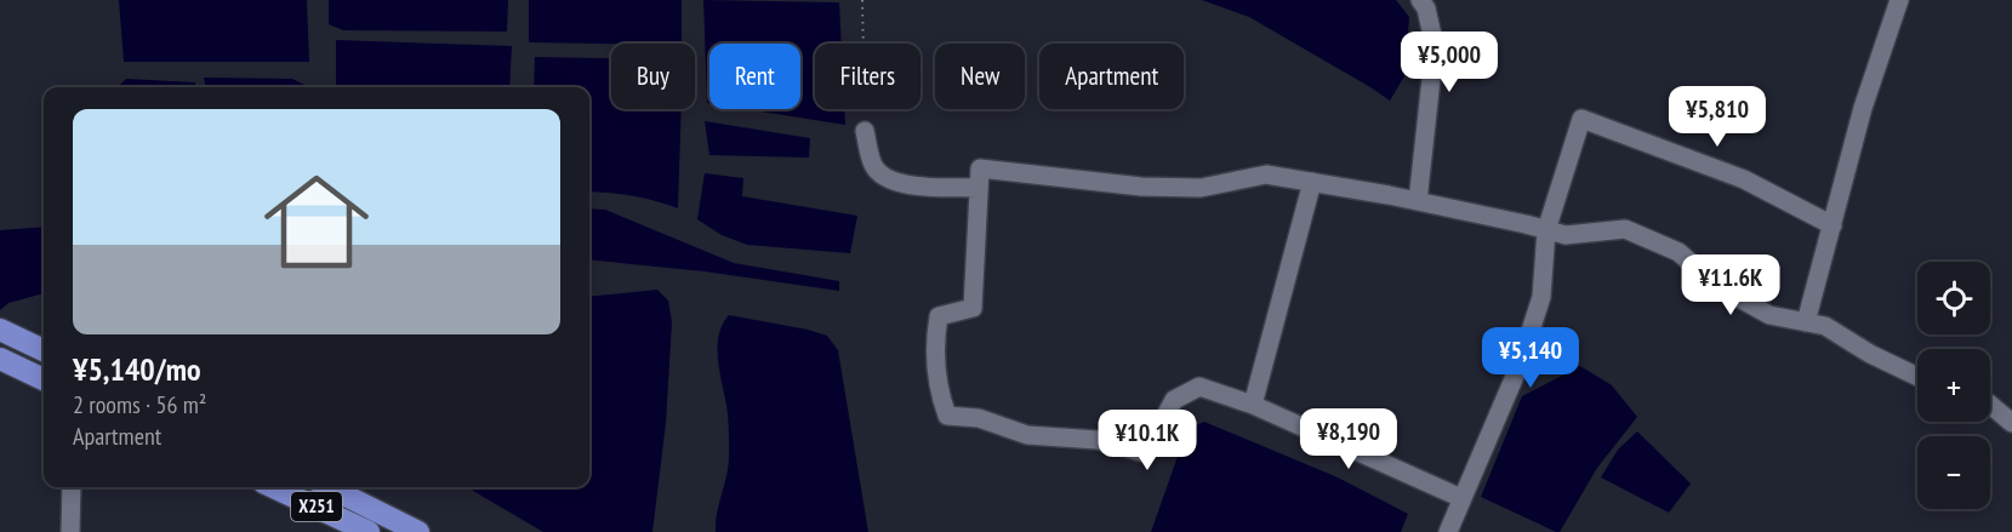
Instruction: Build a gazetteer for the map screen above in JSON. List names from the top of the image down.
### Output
{
  "streets": {
    "main road": ["X251"]
  },
  "page": {
    "price": [
      "¥5,000",
      "¥5,810",
      "¥11.6K",
      "¥5,140",
      "¥8,190",
      "¥10.1K"
    ],
    "chip": [
      "Buy",
      "Rent",
      "Filters",
      "New",
      "Apartment"
    ],
    "list": [
      {
        "name": "¥5,140/mo",
        "note": "2 rooms · 56 m² · Apartment"
      }
    ],
    "map_buttons": ["+", "−"]
  }
}
